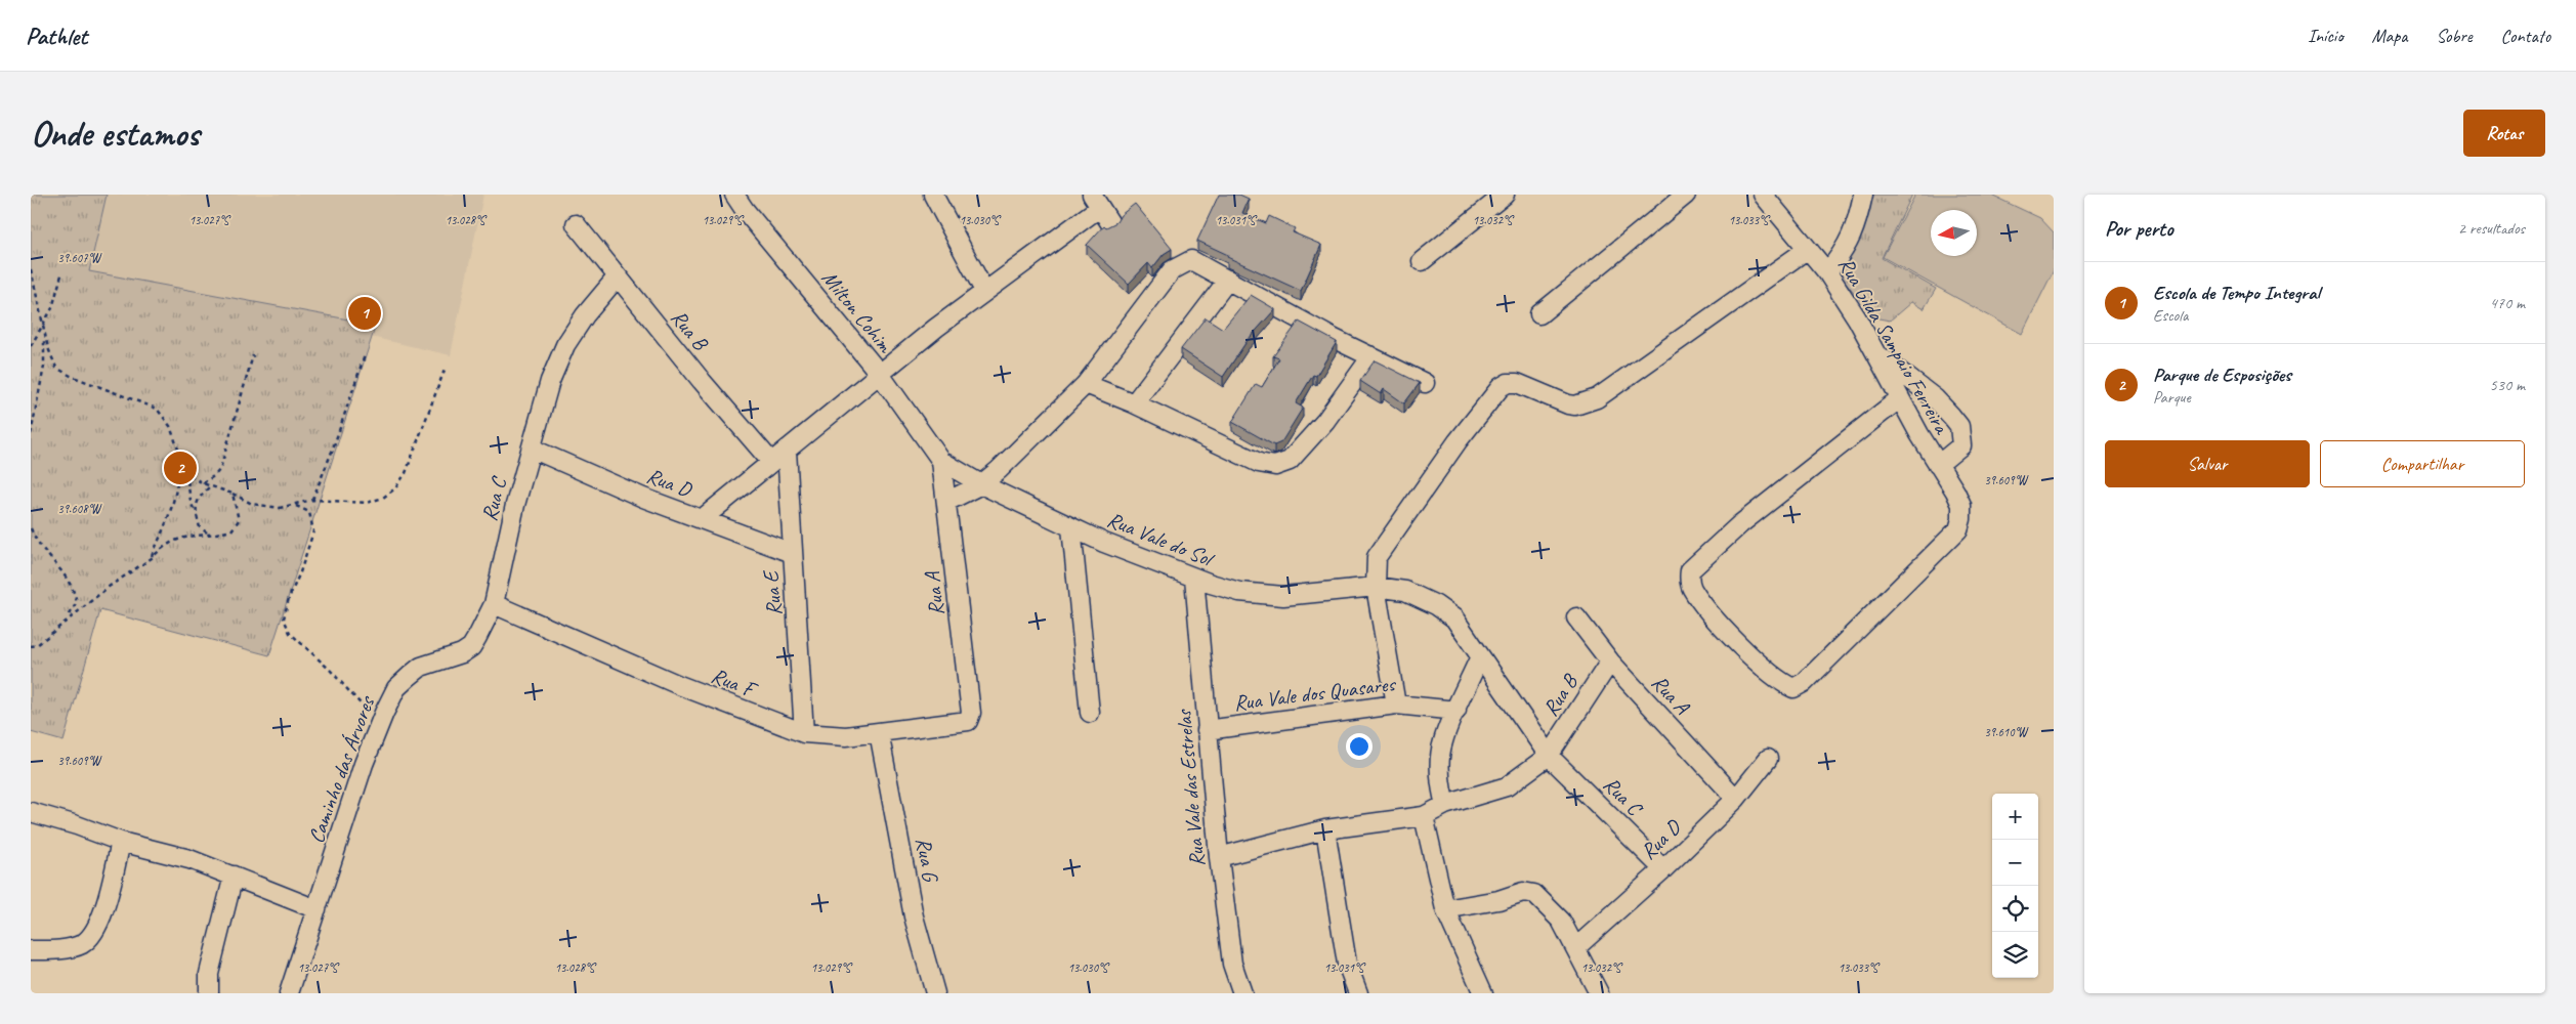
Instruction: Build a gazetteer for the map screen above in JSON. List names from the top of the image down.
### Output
{
  "streets": {
    "street": [
      "Milton Cohim",
      "Rua B",
      "Rua Gilda Sampaio Ferreira",
      "Rua D",
      "Rua C",
      "Rua Vale do Sol",
      "Rua E",
      "Rua A",
      "Rua F",
      "Rua Vale dos Quasares",
      "Caminho das Árvores",
      "Rua Vale das Estrelas",
      "Rua G"
    ]
  },
  "crossings": [
    ["Milton Cohim", "Rua Vale do Sol"],
    ["Milton Cohim", "Rua A"],
    ["Rua B", "Rua C"],
    ["Rua B", "Rua A"],
    ["Rua B", "Rua Vale das Estrelas"],
    ["Rua D", "Rua C"],
    ["Rua D", "Rua E"],
    ["Rua D", "Rua A"],
    ["Rua C", "Rua Vale do Sol"],
    ["Rua C", "Rua F"],
    ["Rua C", "Caminho das Árvores"],
    ["Rua Vale do Sol", "Rua A"],
    ["Rua Vale do Sol", "Rua Vale das Estrelas"],
    ["Rua E", "Rua F"],
    ["Rua A", "Rua F"],
    ["Rua F", "Rua G"],
    ["Rua Vale dos Quasares", "Rua Vale das Estrelas"]
  ],
  "north": "left",
  "page": {
    "header": "Pathlet",
    "nav": [
      "Início",
      "Mapa",
      "Sobre",
      "Contato"
    ],
    "buttons": [
      "Rotas",
      ["Salvar", "Compartilhar"]
    ],
    "title": "Onde estamos",
    "heading": ["Por perto", "2 resultados"],
    "list": [
      {
        "mark": "1",
        "name": "Escola de Tempo Integral",
        "note": "Escola",
        "value": "470 m"
      },
      {
        "mark": "2",
        "name": "Parque de Esposições",
        "note": "Parque",
        "value": "530 m"
      }
    ],
    "pins": ["1", "2"],
    "map_buttons": ["+", "−"]
  },
  "coordinates": [
    "13.027°S",
    "13.028°S",
    "13.029°S",
    "13.030°S",
    "13.031°S",
    "13.032°S",
    "13.033°S",
    "39.607°W",
    "39.609°W",
    "39.608°W",
    "39.610°W"
  ]
}
